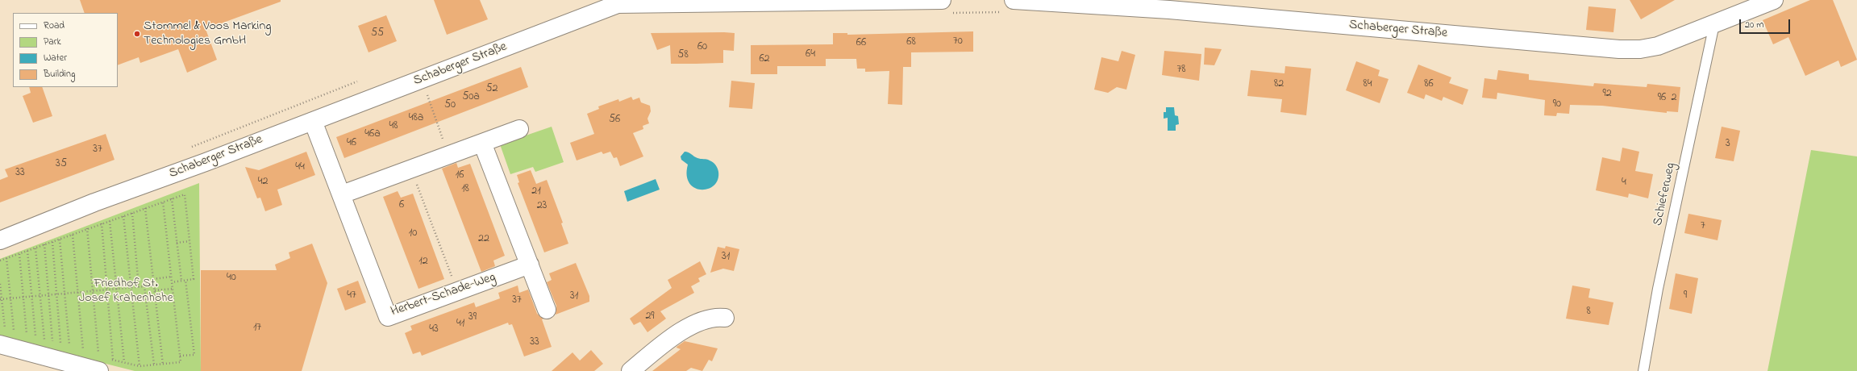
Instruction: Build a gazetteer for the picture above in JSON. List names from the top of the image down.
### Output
{
  "streets": {
    "street": ["Schaberger Straße", "Herbert-Schade-Weg"],
    "lane": ["Schieferweg"]
  },
  "crossings": [
    ["Schaberger Straße", "Schieferweg"],
    ["Schaberger Straße", "Herbert-Schade-Weg"]
  ],
  "parks": ["Friedhof St. Josef Krahenhöhe"],
  "places": ["Stommel & Voos Marking Technologies GmbH"],
  "house_numbers": [
    "55",
    "70",
    "68",
    "66",
    "60",
    "64",
    "58",
    "62",
    "78",
    "82",
    "84",
    "86",
    "52",
    "92",
    "50a",
    "96",
    "2",
    "90",
    "50",
    "48a",
    "56",
    "48",
    "46a",
    "46",
    "3",
    "37",
    "35",
    "44",
    "33",
    "16",
    "42",
    "4",
    "18",
    "21",
    "6",
    "23",
    "7",
    "10",
    "22",
    "31",
    "12",
    "40",
    "47",
    "9",
    "31",
    "37",
    "8",
    "29",
    "39",
    "41",
    "17",
    "43",
    "33"
  ],
  "legend": [
    "Road",
    "Park",
    "Water",
    "Building"
  ],
  "scale_bar": "20 m"
}
